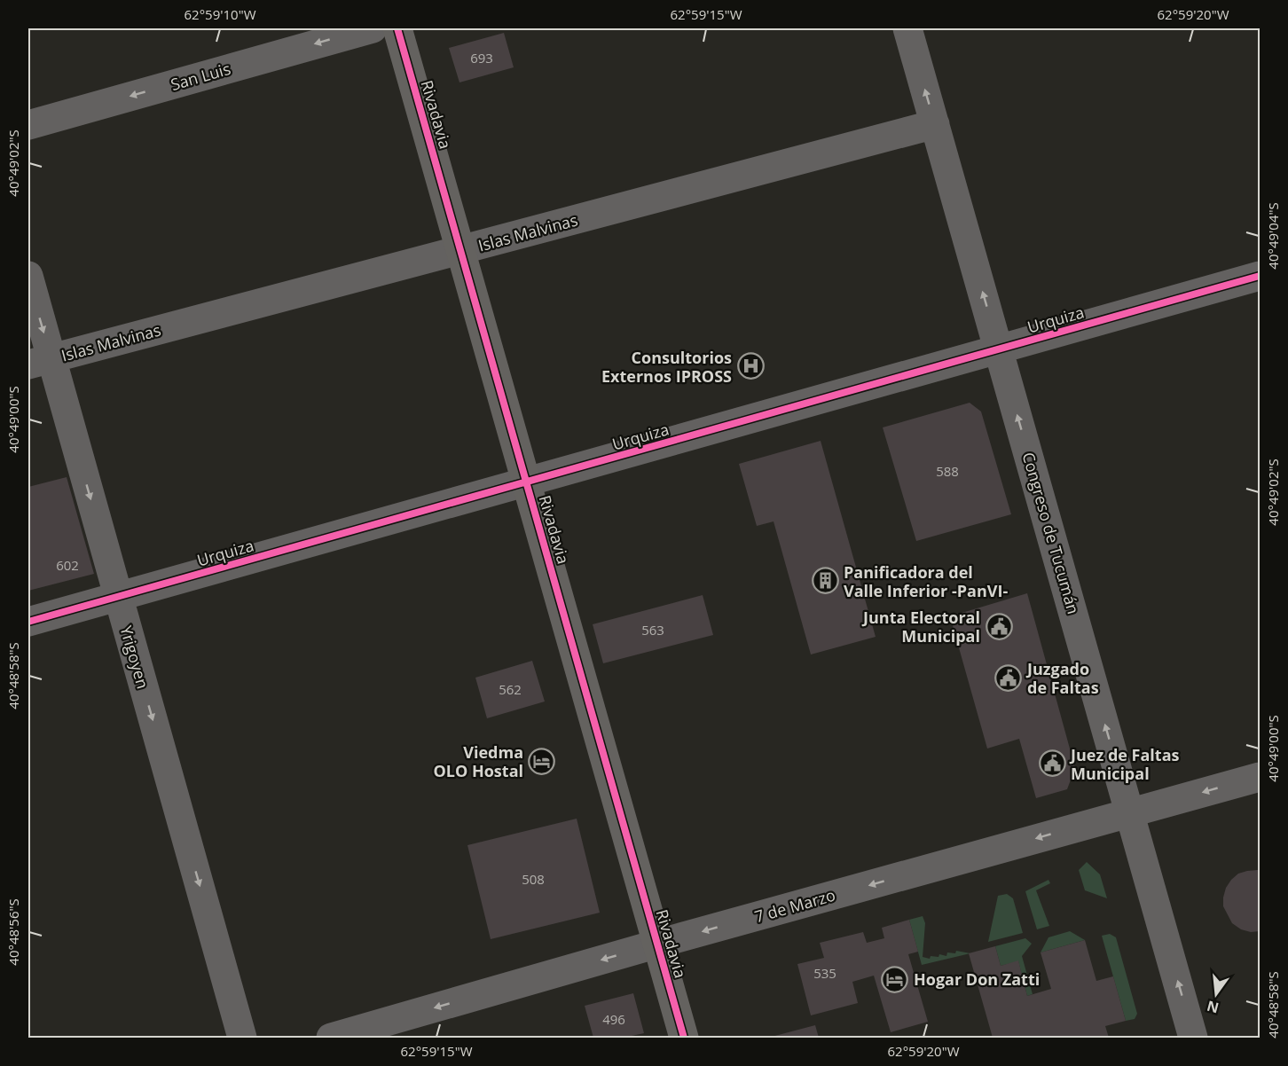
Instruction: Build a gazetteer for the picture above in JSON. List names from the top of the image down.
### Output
{
  "streets": {
    "main road": ["Rivadavia"],
    "street": [
      "San Luis",
      "Islas Malvinas",
      "Urquiza",
      "Congreso de Tucumán",
      "Yrigoyen",
      "7 de Marzo"
    ]
  },
  "crossings": [
    ["Rivadavia", "Islas Malvinas"],
    ["Rivadavia", "Urquiza"],
    ["Rivadavia", "7 de Marzo"],
    ["Islas Malvinas", "Congreso de Tucumán"],
    ["Islas Malvinas", "Yrigoyen"],
    ["Urquiza", "Congreso de Tucumán"],
    ["Urquiza", "Yrigoyen"],
    ["Congreso de Tucumán", "7 de Marzo"]
  ],
  "one_way": [
    "San Luis",
    "Congreso de Tucumán",
    "Yrigoyen",
    "7 de Marzo"
  ],
  "places": {
    "hospital": ["Consultorios Externos IPROSS"],
    "building": ["Panificadora del Valle Inferior -PanVI-"],
    "public building": ["Junta Electoral Municipal", "Juzgado de Faltas", "Juez de Faltas Municipal"],
    "hotel": ["Viedma OLO Hostal", "Hogar Don Zatti"]
  },
  "house_numbers": [
    "693",
    "588",
    "602",
    "563",
    "562",
    "508",
    "535",
    "496"
  ],
  "north": "bottom",
  "coordinates": [
    "62°59'10\"W",
    "62°59'15\"W",
    "62°59'20\"W",
    "40°49'02\"S",
    "40°49'04\"S",
    "40°49'00\"S",
    "40°48'58\"S",
    "40°48'56\"S"
  ]
}
